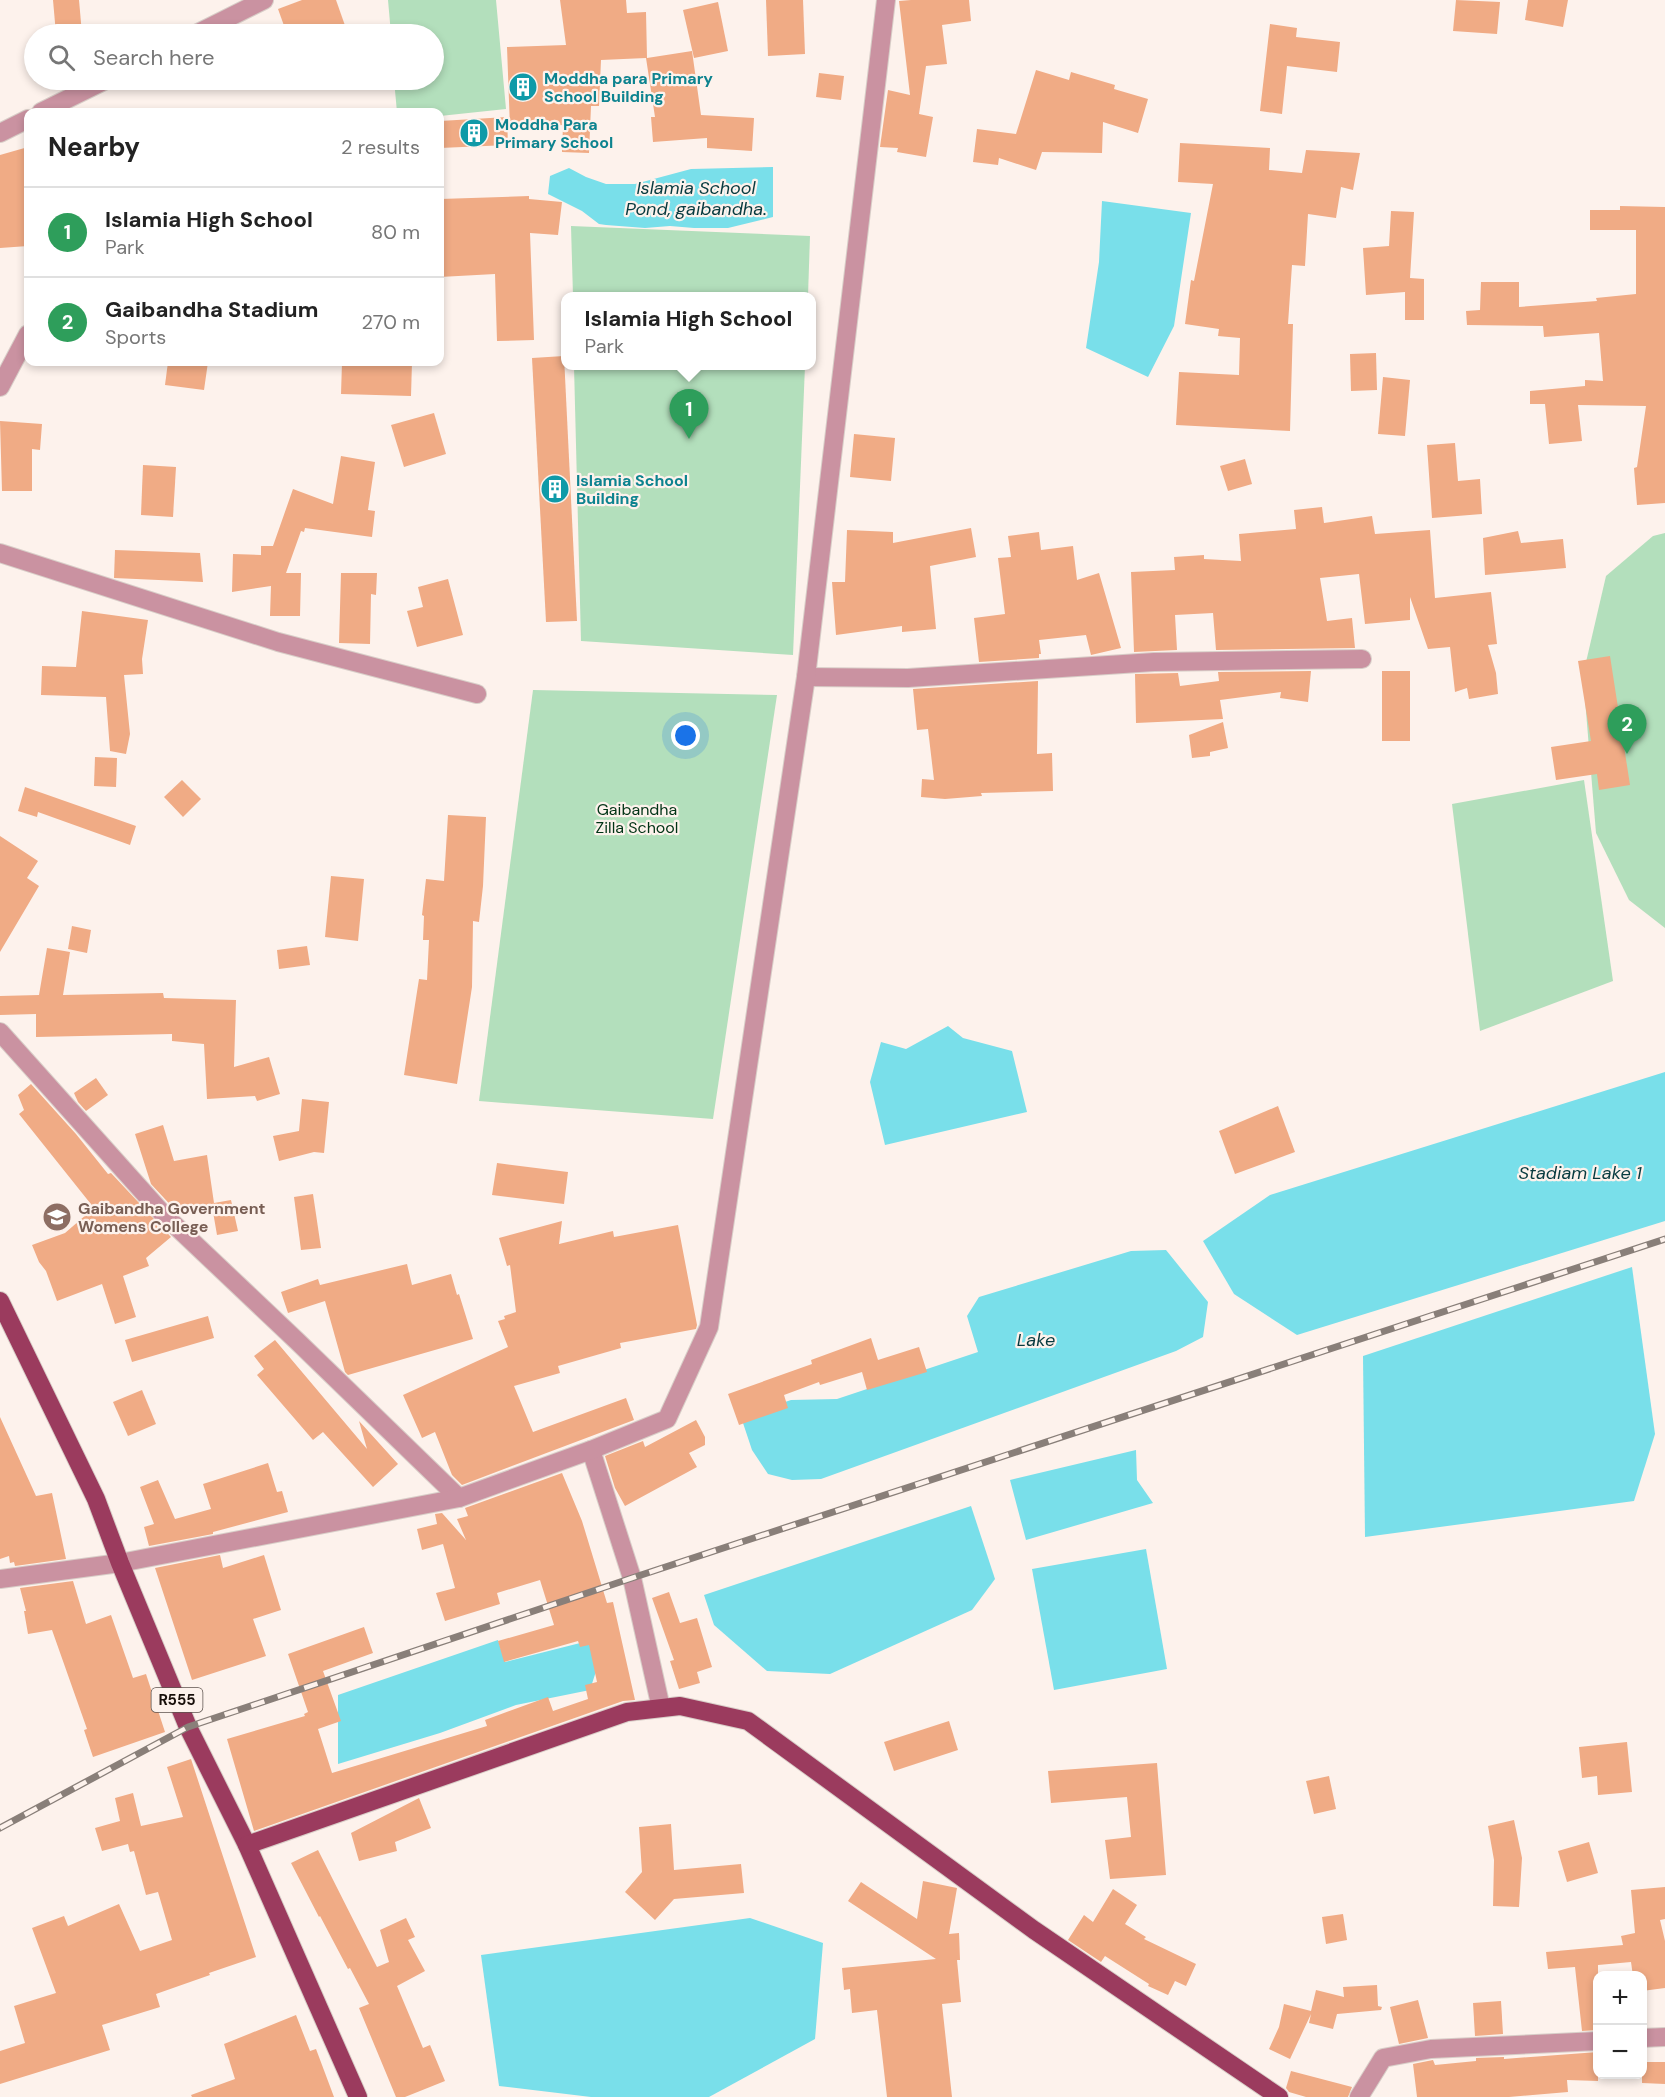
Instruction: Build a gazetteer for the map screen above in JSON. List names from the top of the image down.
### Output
{
  "streets": {
    "main road": ["R555"]
  },
  "water": ["Islamia School Pond, gaibandha.", "Stadiam Lake 1", "Lake"],
  "parks": ["Gaibandha Zilla School"],
  "places": {
    "building": ["Moddha para Primary School Building", "Moddha Para Primary School", "Islamia School Building"],
    "school or university": ["Gaibandha Government Womens College"]
  },
  "page": {
    "search": "Search here",
    "heading": ["Nearby", "2 results"],
    "list": [
      {
        "mark": "1",
        "name": "Islamia High School",
        "note": "Park",
        "value": "80 m"
      },
      {
        "mark": "2",
        "name": "Gaibandha Stadium",
        "note": "Sports",
        "value": "270 m"
      }
    ],
    "popup": ["Islamia High School", "Park"],
    "pins": ["1", "2"],
    "map_buttons": ["+", "−"]
  }
}
